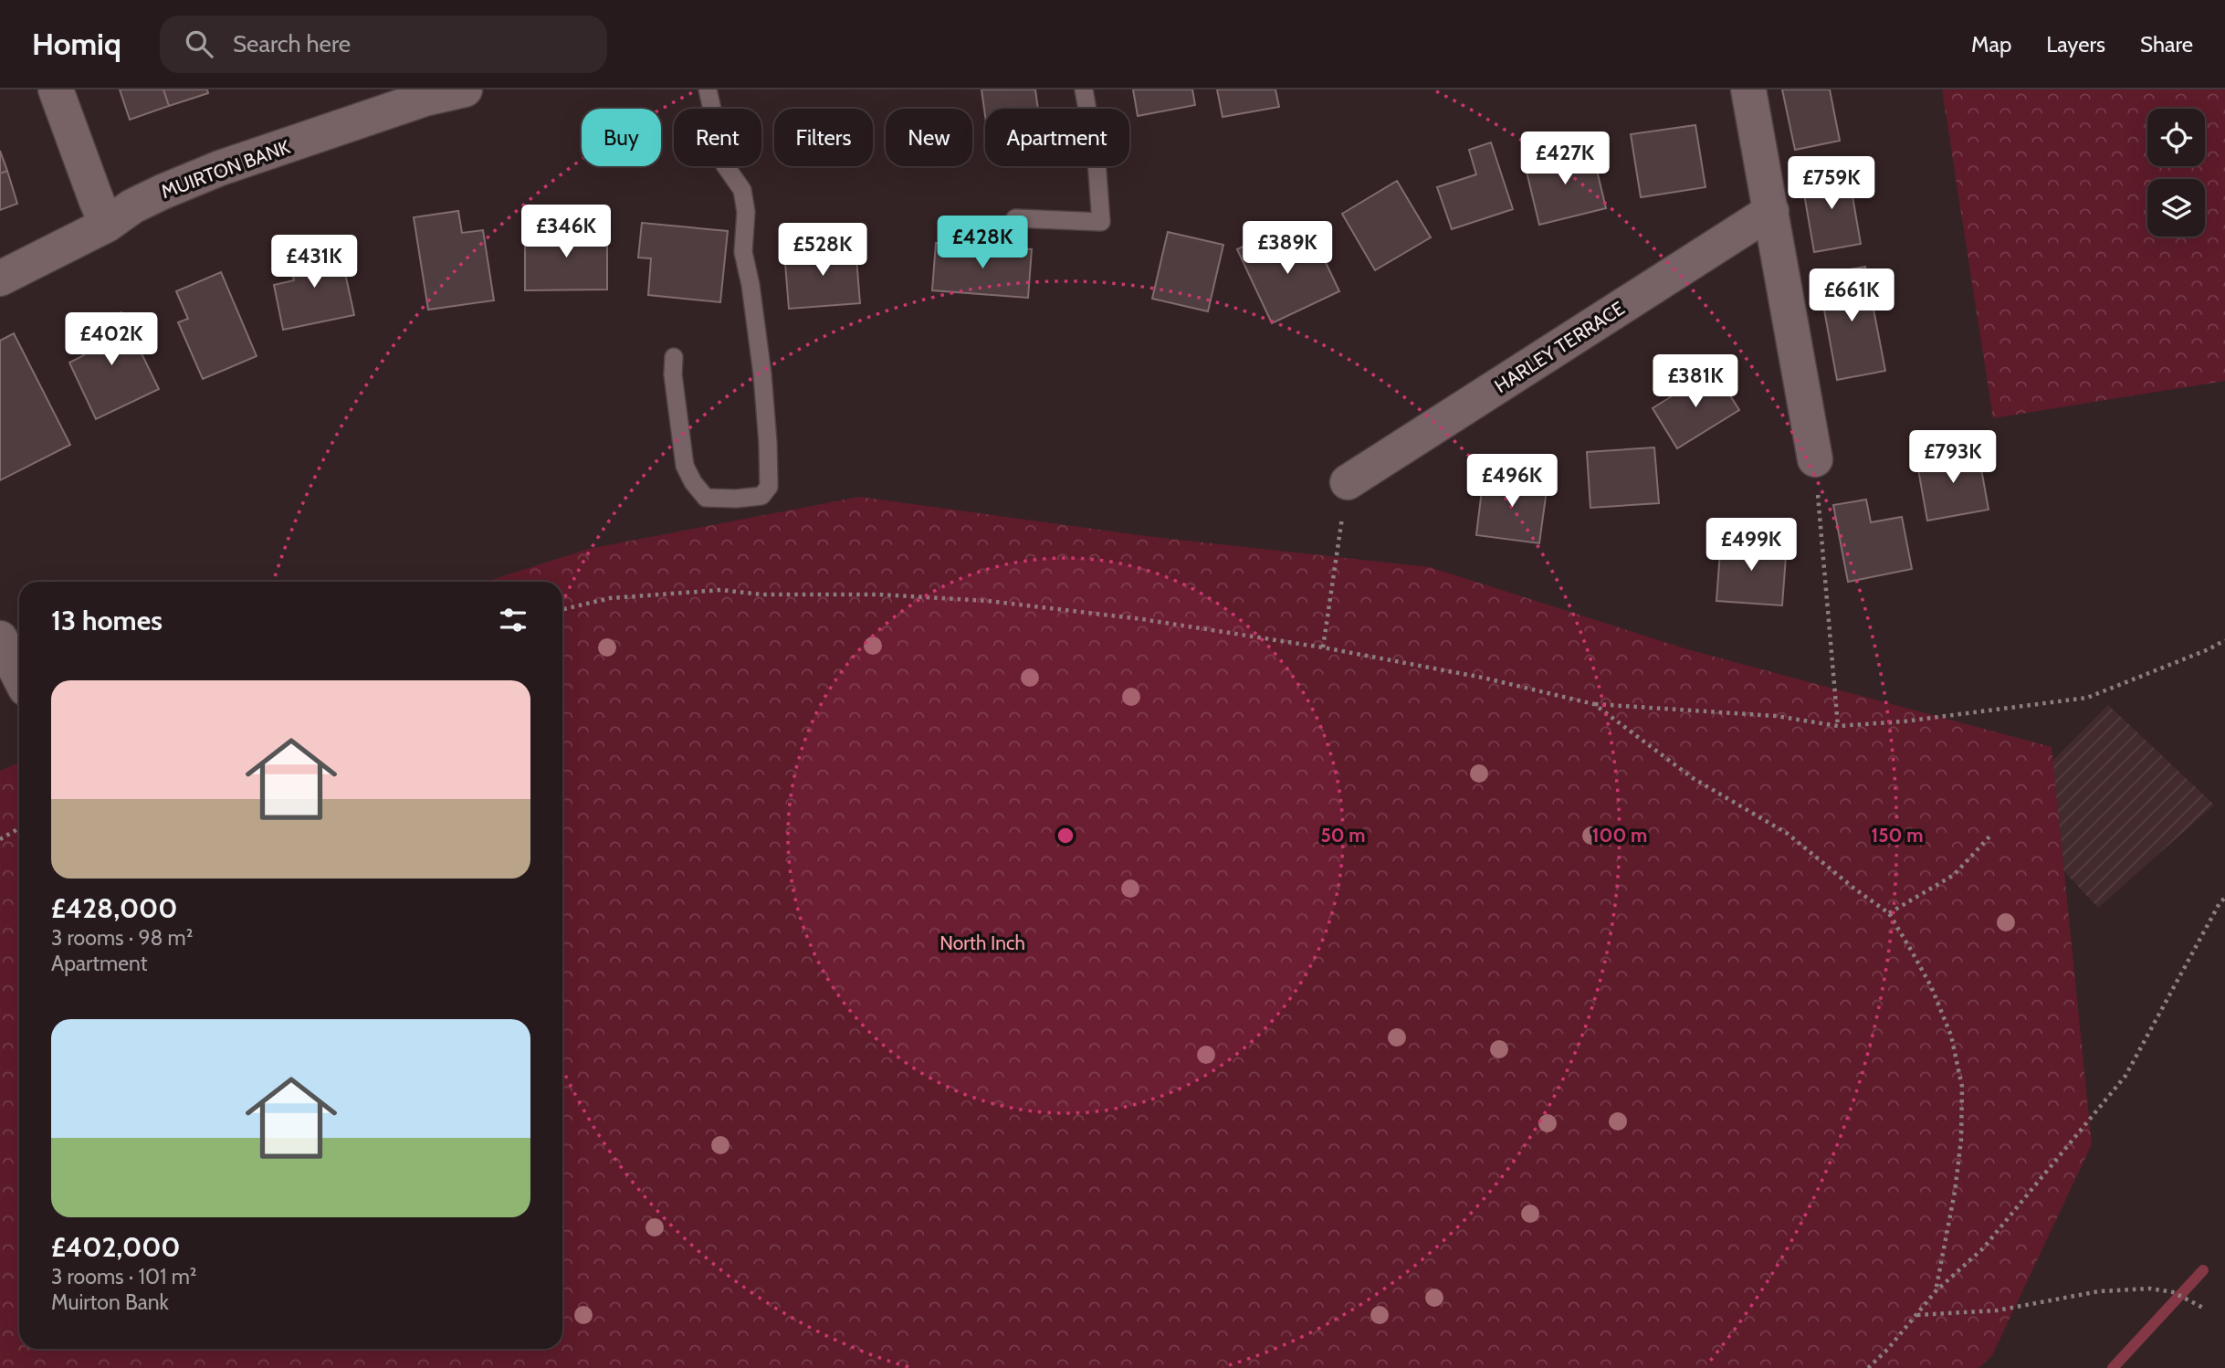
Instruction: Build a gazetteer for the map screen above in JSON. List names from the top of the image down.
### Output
{
  "streets": {
    "street": ["MUIRTON BANK", "HARLEY TERRACE"]
  },
  "parks": ["North Inch"],
  "page": {
    "header": "Homiq",
    "search": "Search here",
    "nav": ["Map", "Layers", "Share"],
    "chip": [
      "Buy",
      "Rent",
      "Filters",
      "New",
      "Apartment"
    ],
    "price": [
      "£427K",
      "£759K",
      "£346K",
      "£428K",
      "£389K",
      "£528K",
      "£431K",
      "£661K",
      "£402K",
      "£381K",
      "£793K",
      "£496K",
      "£499K"
    ],
    "heading": "13 homes",
    "list": [
      {
        "name": "£428,000",
        "note": "3 rooms · 98 m² · Apartment"
      },
      {
        "name": "£402,000",
        "note": "3 rooms · 101 m² · Muirton Bank"
      }
    ]
  },
  "rings": ["50 m", "100 m", "150 m"]
}
